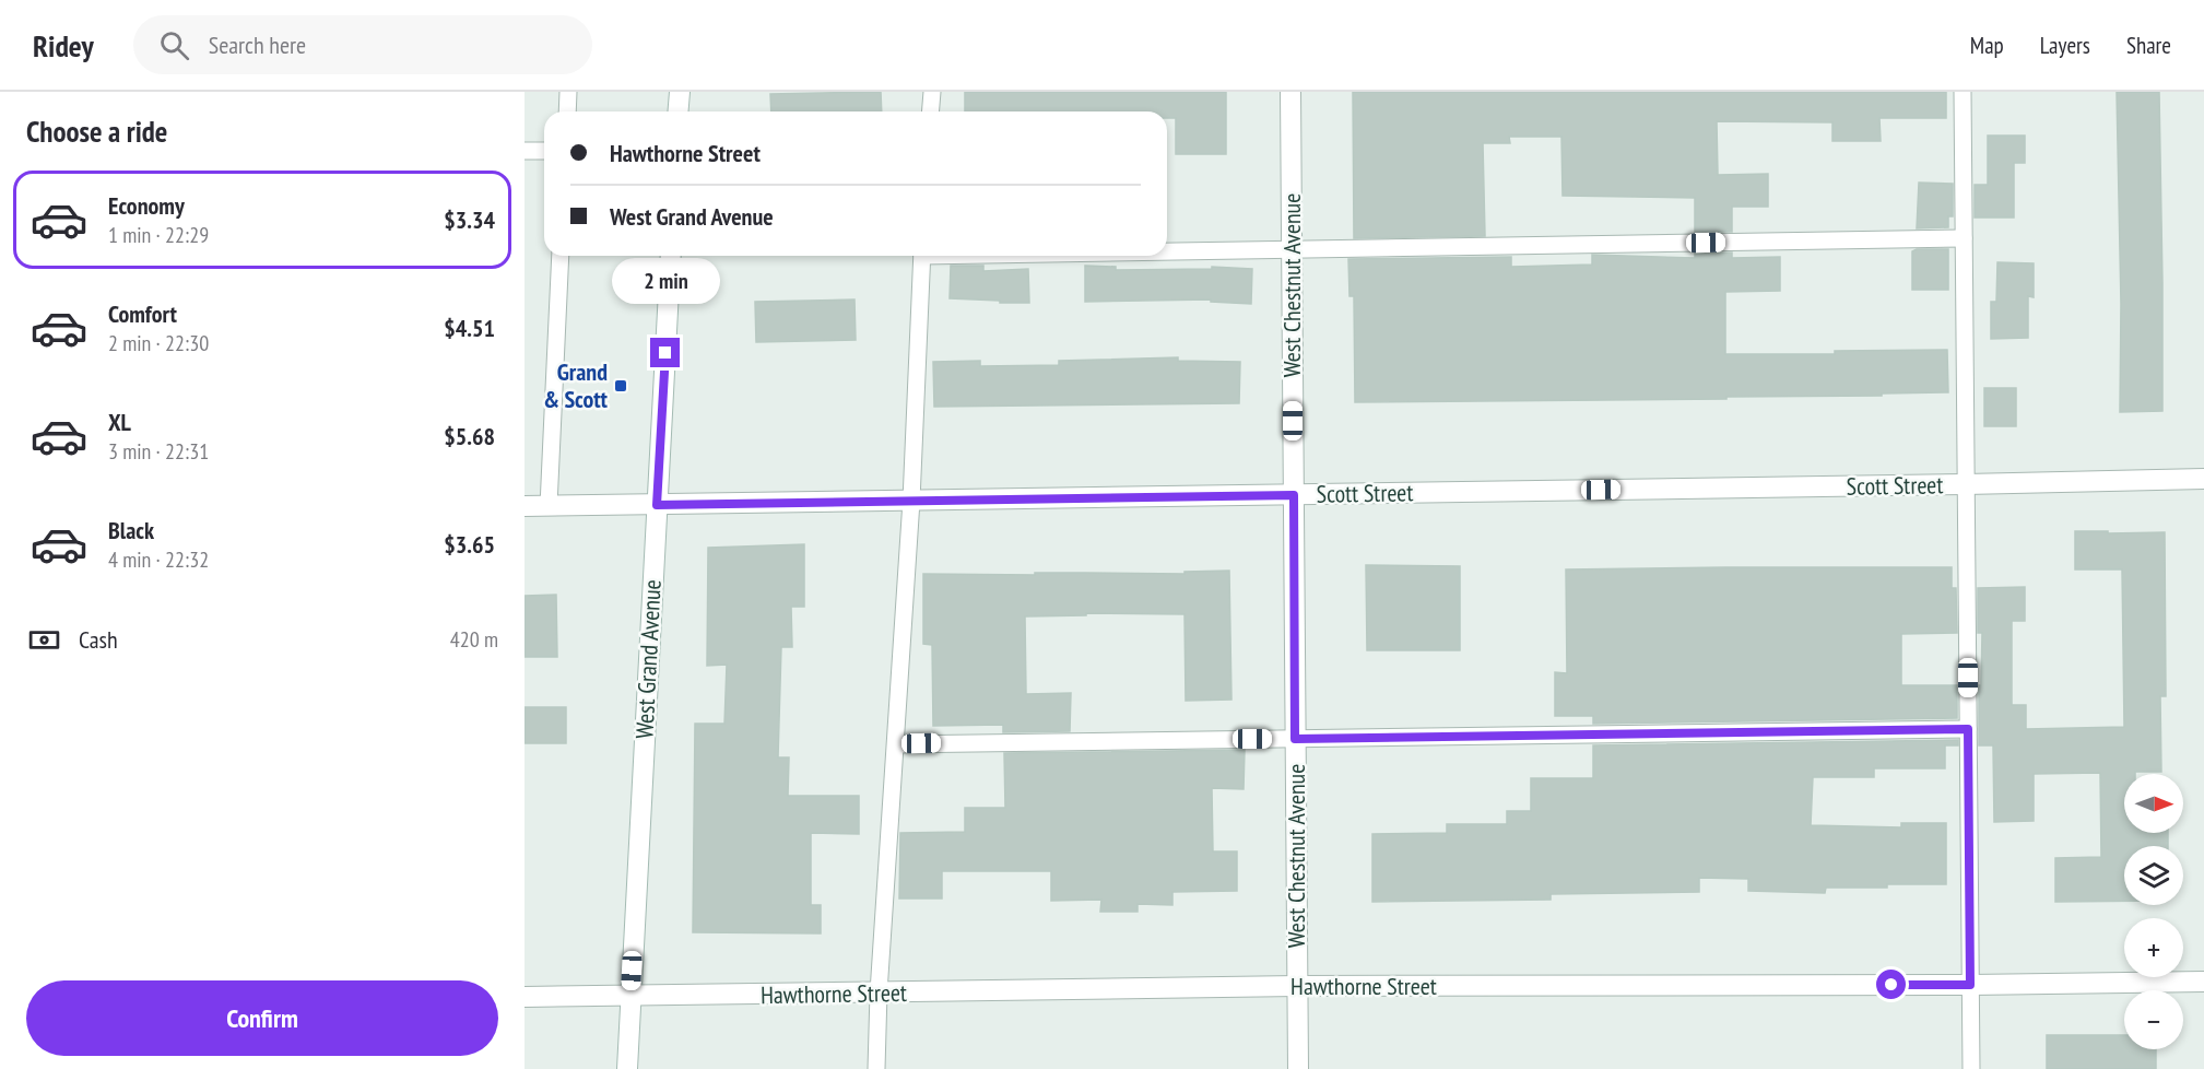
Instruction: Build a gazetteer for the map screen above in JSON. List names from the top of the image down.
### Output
{
  "streets": {
    "street": [
      "West Chestnut Avenue",
      "Scott Street",
      "West Grand Avenue",
      "Hawthorne Street"
    ]
  },
  "crossings": [
    ["West Chestnut Avenue", "Scott Street"],
    ["West Chestnut Avenue", "Hawthorne Street"],
    ["Scott Street", "West Grand Avenue"],
    ["West Grand Avenue", "Hawthorne Street"]
  ],
  "places": {
    "transit": ["Grand & Scott"]
  },
  "north": "right",
  "page": {
    "header": "Ridey",
    "search": "Search here",
    "nav": ["Map", "Layers", "Share"],
    "heading": "Choose a ride",
    "banner": ["Hawthorne Street", "West Grand Avenue"],
    "list": [
      {
        "name": "Economy",
        "note": "1 min · 22:29",
        "value": "$3.34"
      },
      {
        "name": "Comfort",
        "note": "2 min · 22:30",
        "value": "$4.51"
      },
      {
        "name": "XL",
        "note": "3 min · 22:31",
        "value": "$5.68"
      },
      {
        "name": "Black",
        "note": "4 min · 22:32",
        "value": "$3.65"
      }
    ],
    "bubble": "2 min",
    "pay": ["Cash", "420 m"],
    "map_buttons": ["+", "−"],
    "buttons": "Confirm"
  }
}
